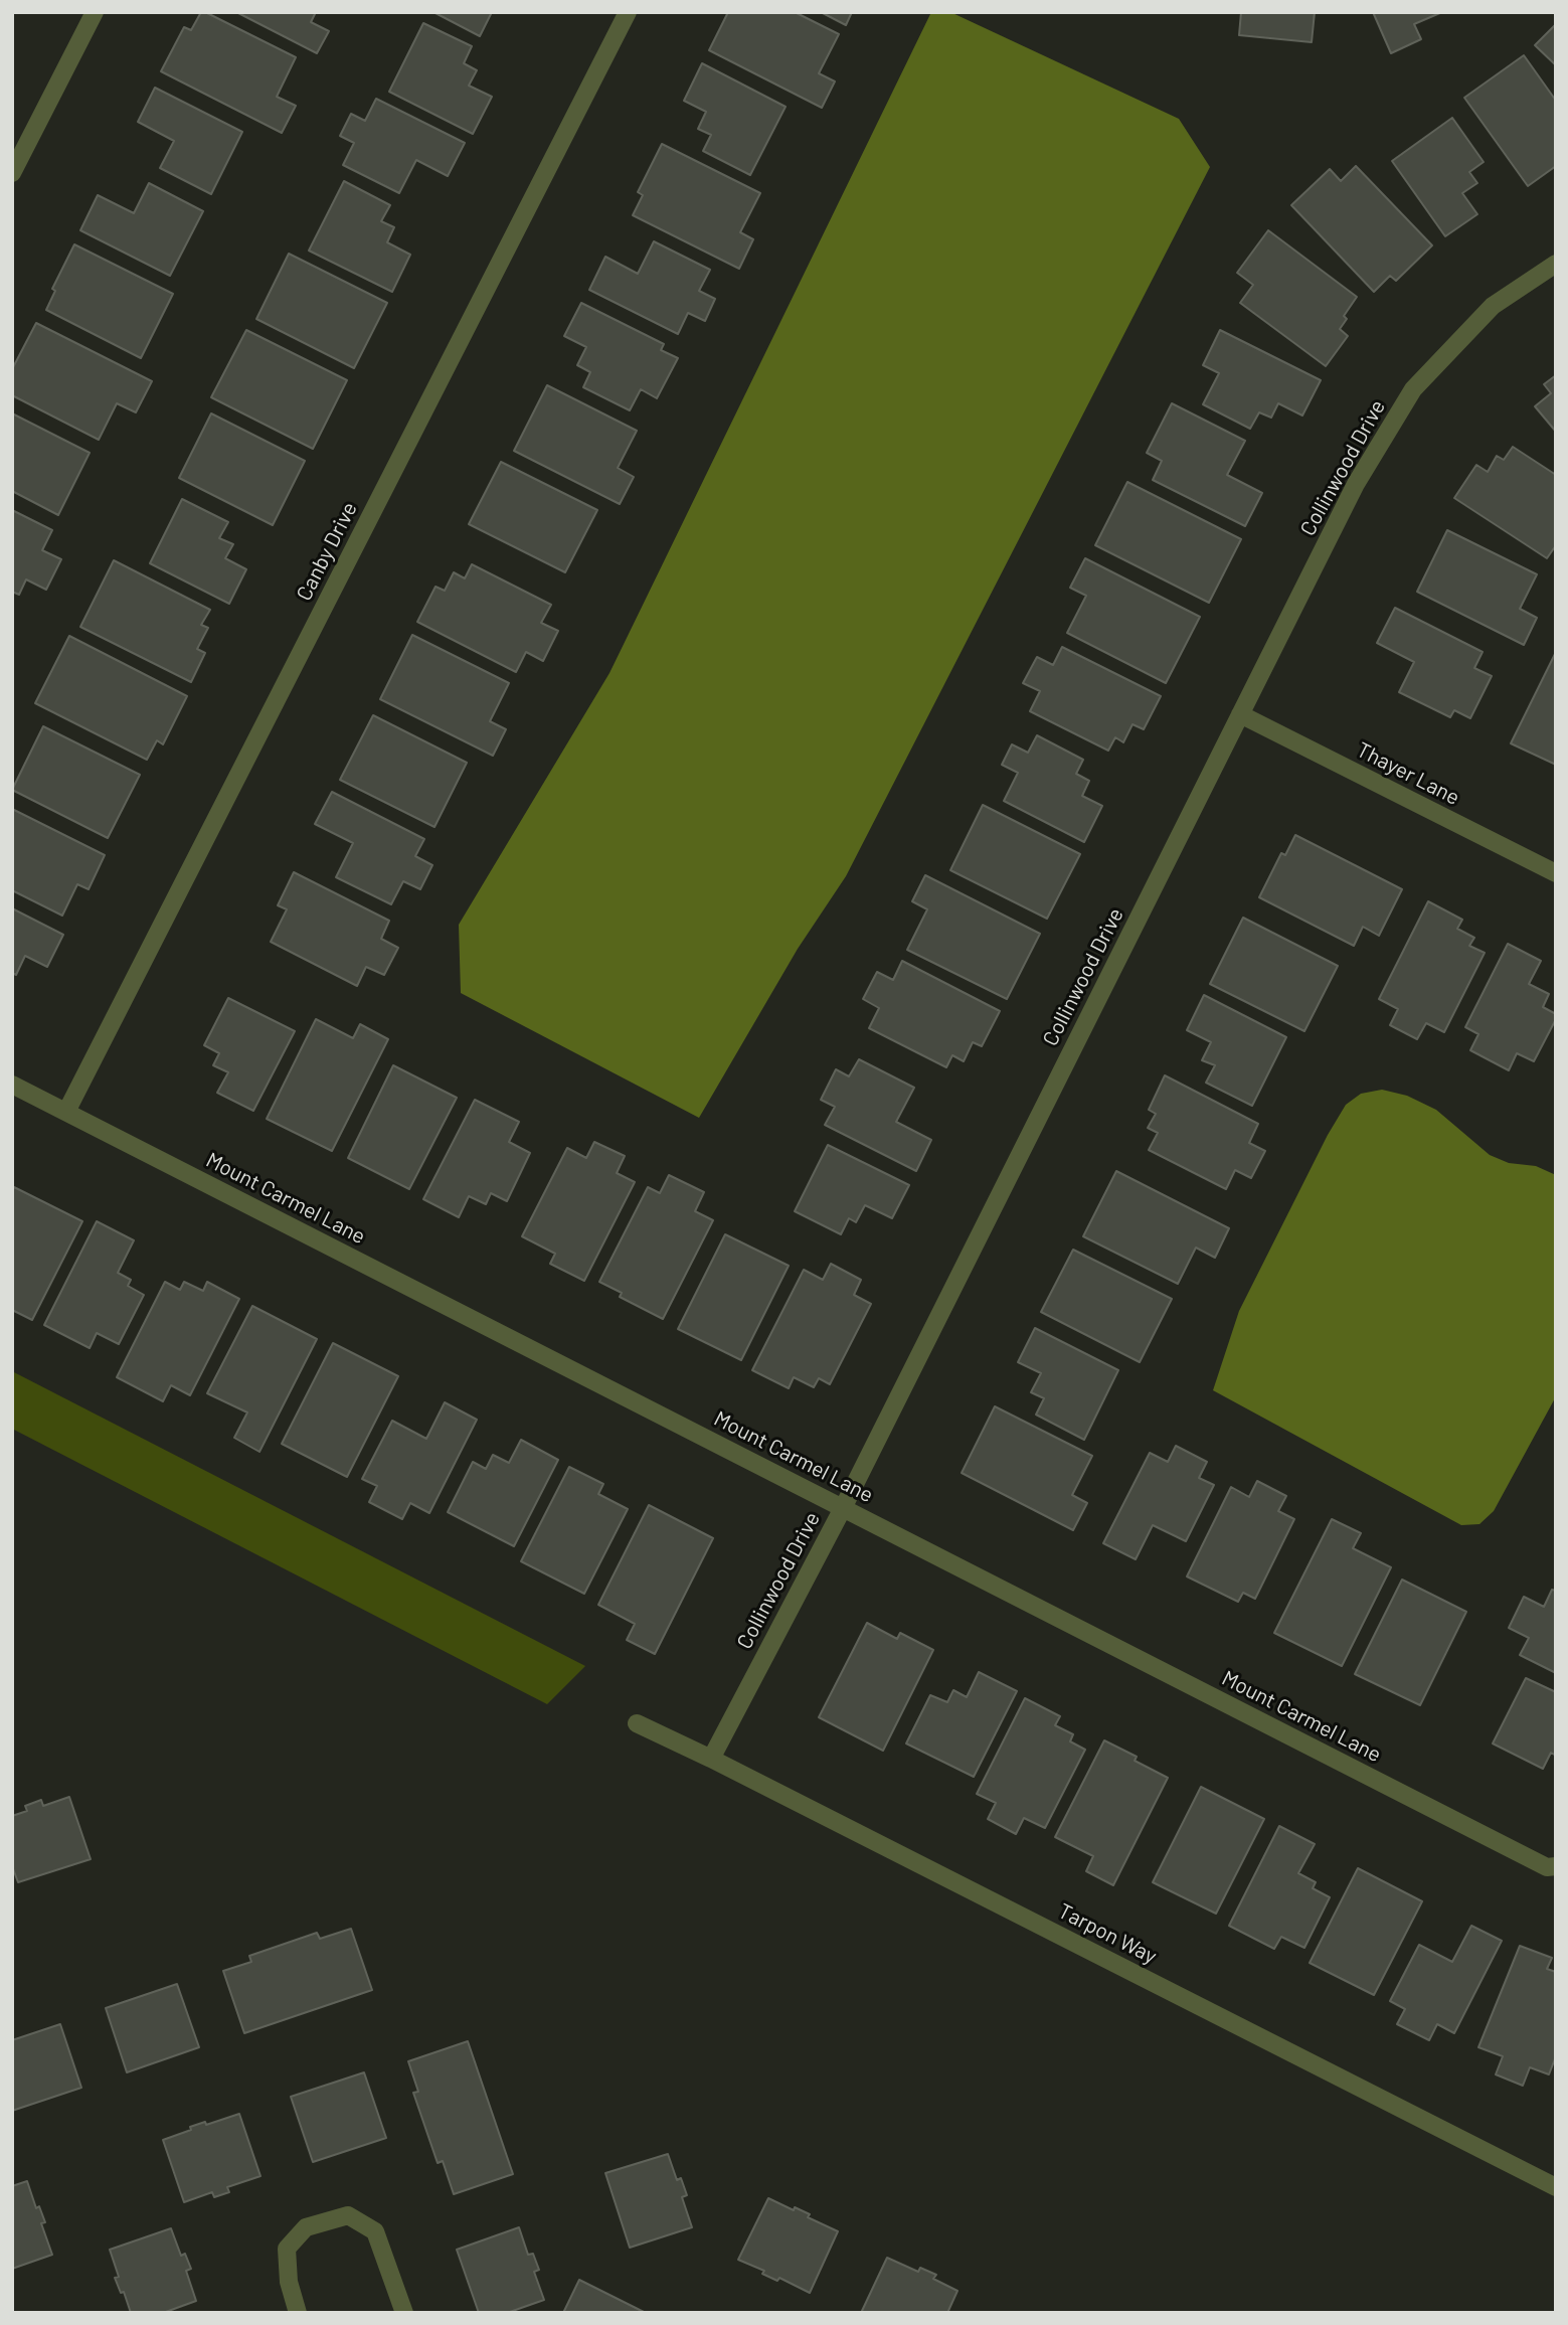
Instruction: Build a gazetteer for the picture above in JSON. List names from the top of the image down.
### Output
{
  "streets": {
    "street": [
      "Collinwood Drive",
      "Canby Drive",
      "Thayer Lane",
      "Mount Carmel Lane",
      "Tarpon Way"
    ]
  },
  "crossings": [
    ["Collinwood Drive", "Thayer Lane"],
    ["Collinwood Drive", "Mount Carmel Lane"],
    ["Collinwood Drive", "Tarpon Way"],
    ["Canby Drive", "Mount Carmel Lane"]
  ]
}
